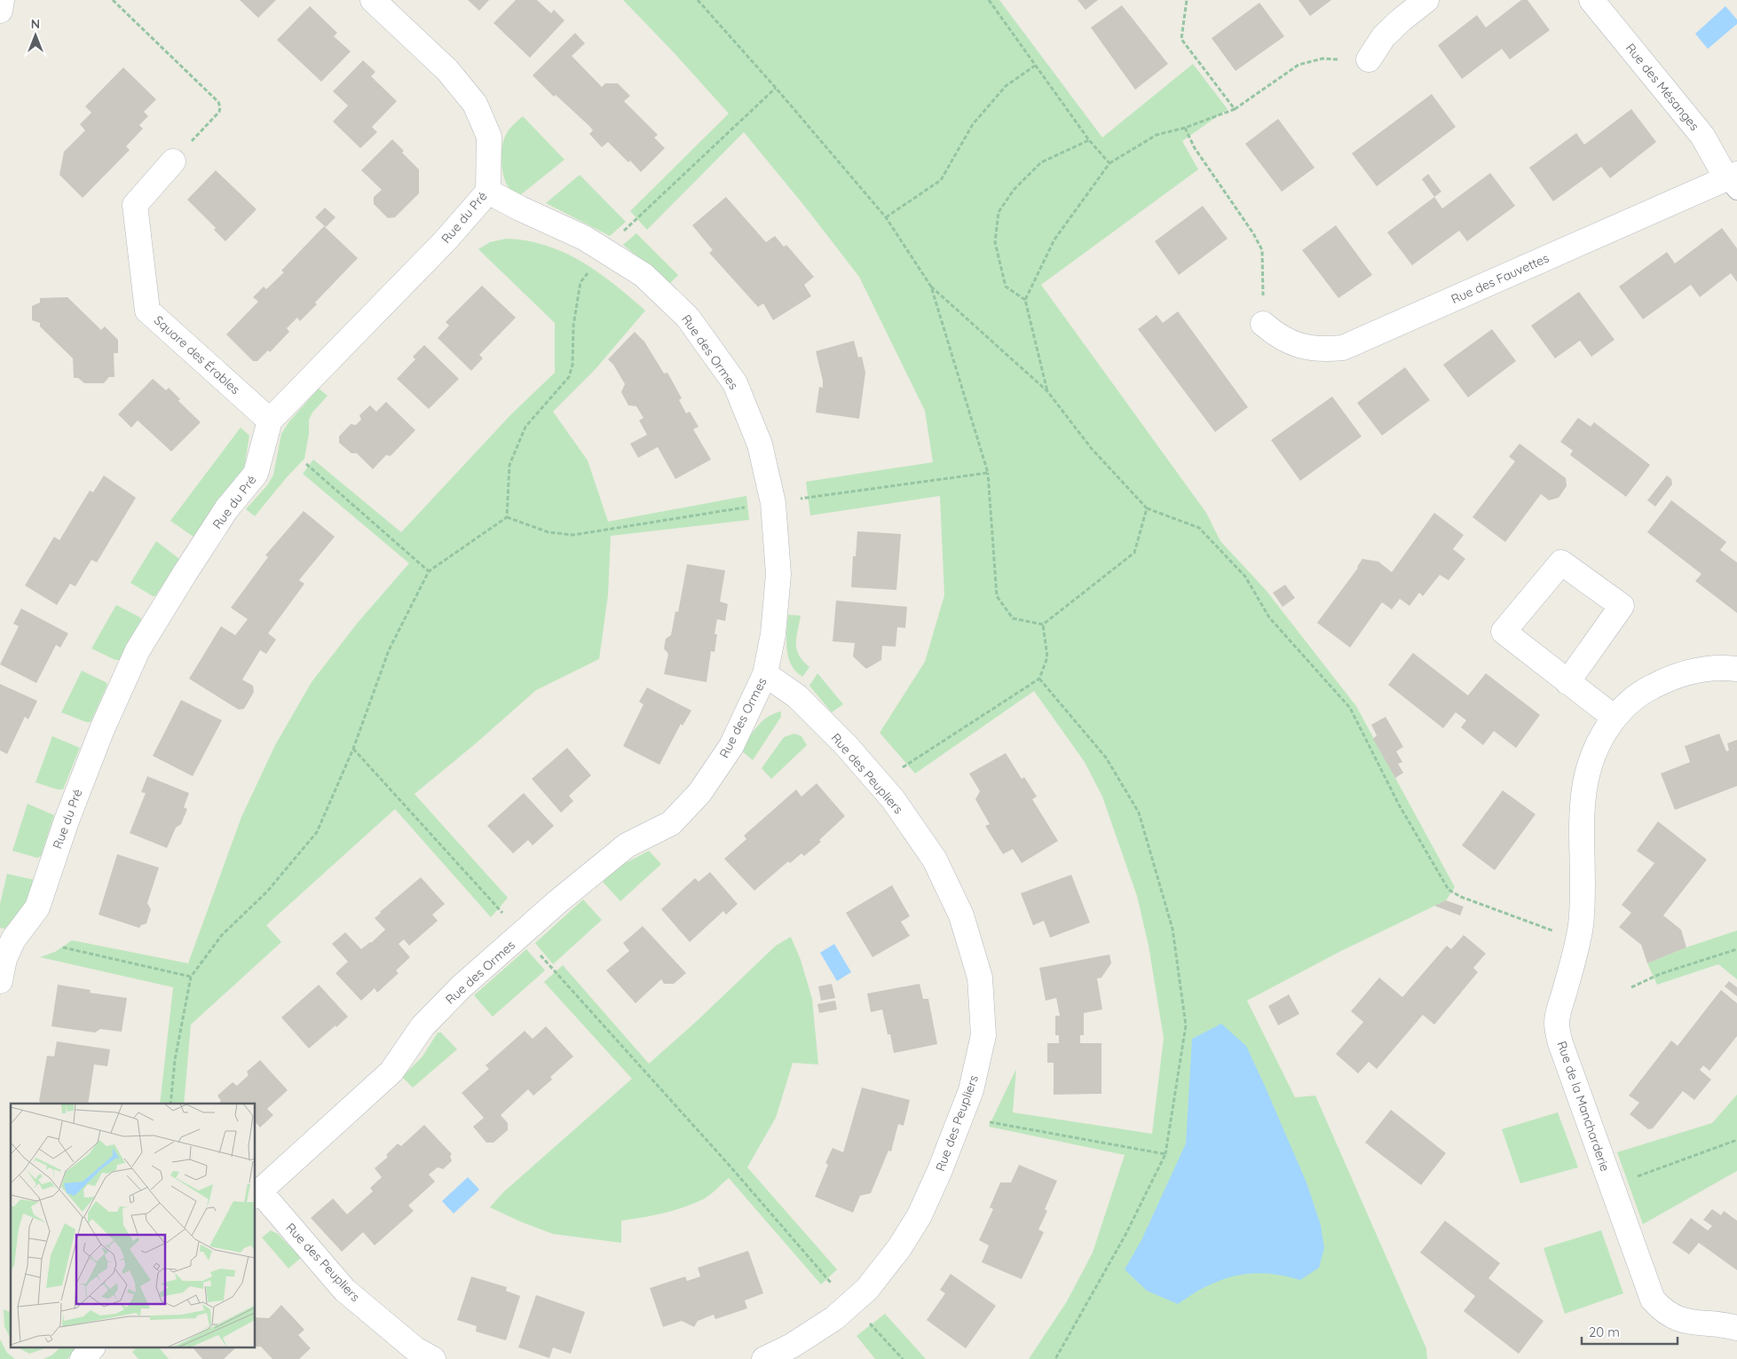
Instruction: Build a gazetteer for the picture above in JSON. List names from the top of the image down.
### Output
{
  "streets": {
    "street": [
      "Rue des Mésanges",
      "Rue du Pré",
      "Rue des Fauvettes",
      "Rue des Ormes",
      "Square des Érables",
      "Rue des Peupliers",
      "Rue de la Mancharderie"
    ]
  },
  "crossings": [
    ["Rue des Mésanges", "Rue des Fauvettes"],
    ["Rue du Pré", "Rue des Ormes"],
    ["Rue du Pré", "Square des Érables"],
    ["Rue des Ormes", "Rue des Peupliers"]
  ],
  "scale_bar": "20 m",
  "north": "top"
}
